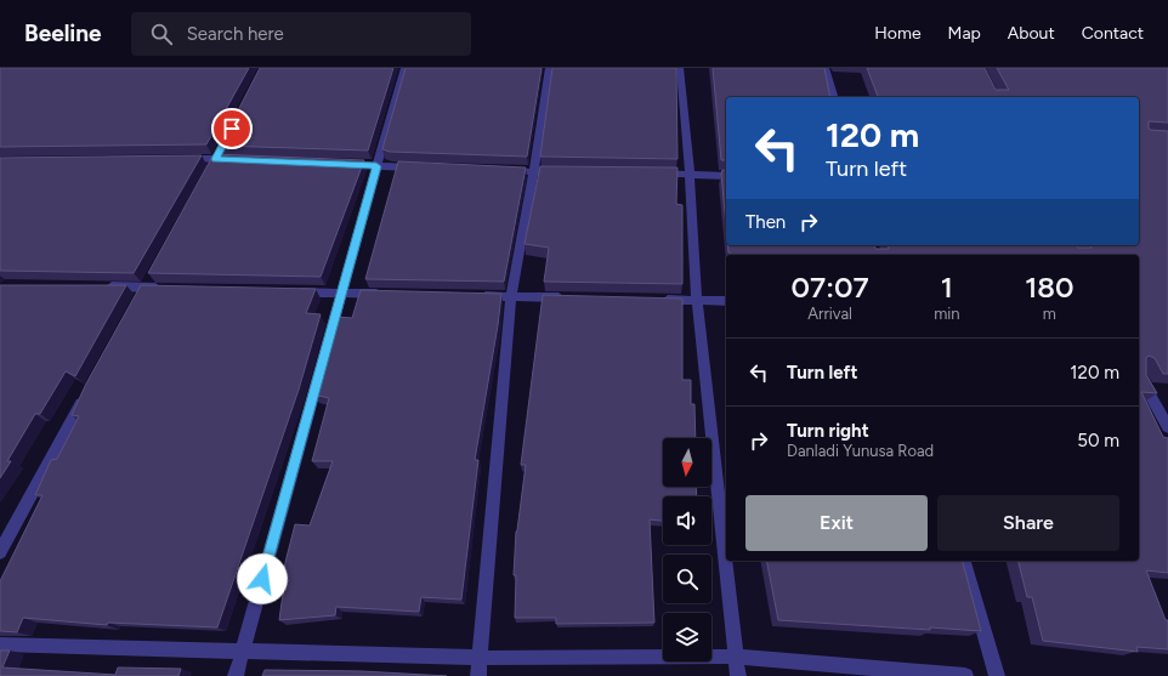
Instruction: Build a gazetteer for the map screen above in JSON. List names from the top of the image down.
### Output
{
  "north": "bottom",
  "page": {
    "header": "Beeline",
    "search": "Search here",
    "nav": [
      "Home",
      "Map",
      "About",
      "Contact"
    ],
    "turn": ["120 m", "Turn left"],
    "then": "Then",
    "eta": [
      "07:07",
      "Arrival",
      "1",
      "min",
      "180",
      "m"
    ],
    "list": [
      {
        "name": "Turn left",
        "value": "120 m"
      },
      {
        "name": "Turn right",
        "note": "Danladi Yunusa Road",
        "value": "50 m"
      }
    ],
    "buttons": ["Exit", "Share"]
  }
}
